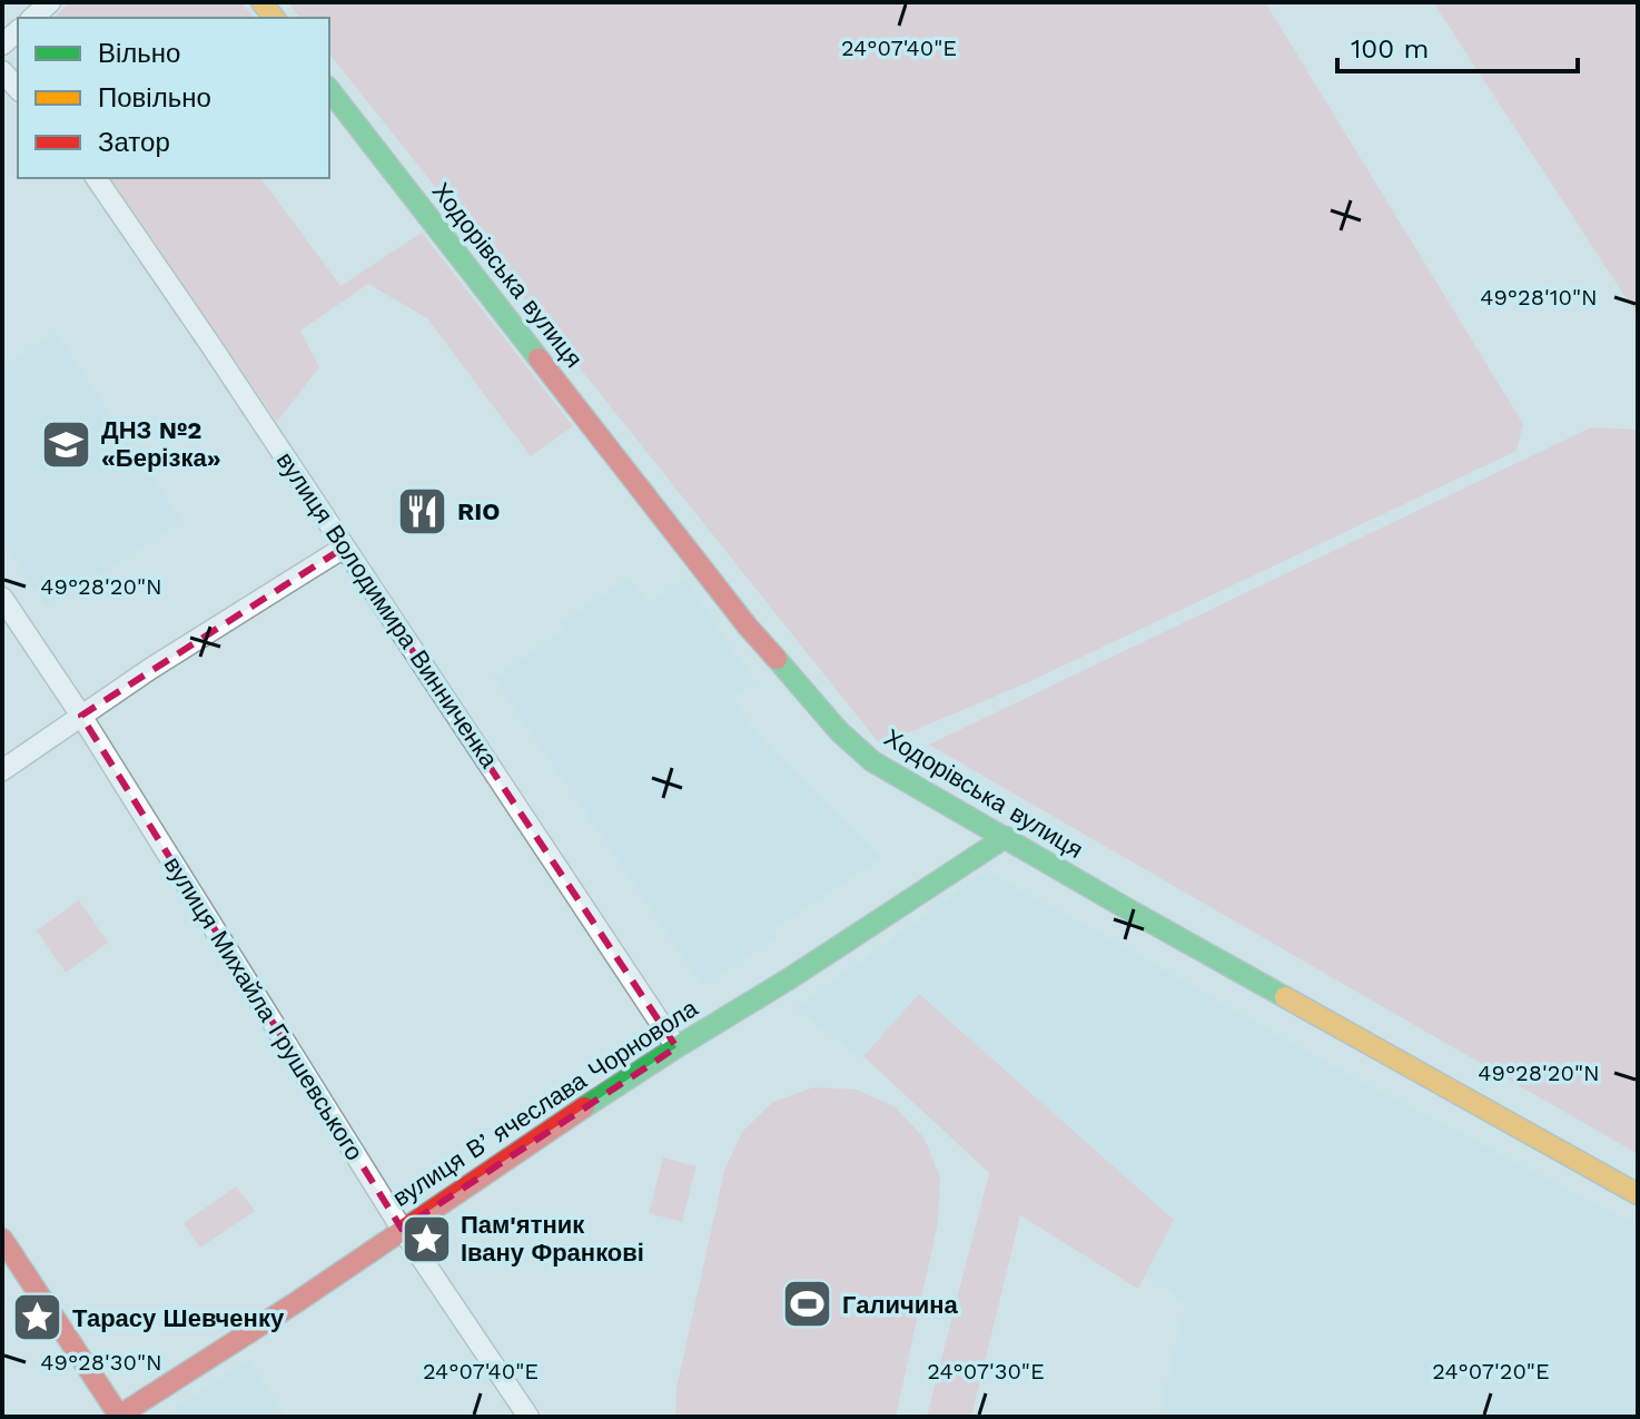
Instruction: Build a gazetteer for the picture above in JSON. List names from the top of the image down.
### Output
{
  "streets": {
    "main road": ["Ходорівська вулиця", "вулиця Вʼячеслава Чорновола"],
    "street": ["вулиця Володимира Винниченка", "вулиця Михайла Грушевського"]
  },
  "crossings": [
    ["Ходорівська вулиця", "вулиця Вʼячеслава Чорновола"],
    ["вулиця Володимира Винниченка", "вулиця Вʼячеслава Чорновола"],
    ["вулиця Михайла Грушевського", "вулиця Вʼячеслава Чорновола"]
  ],
  "places": {
    "school or university": ["ДНЗ №2 «Берізка»"],
    "restaurant": ["RIO"],
    "place": ["Пам'ятник Івану Франкові", "Тарасу Шевченку"],
    "sports": ["Галичина"]
  },
  "legend": ["Вільно", "Повільно", "Затор"],
  "scale_bar": "100 m",
  "coordinates": [
    "24°07'40\"E",
    "49°28'10\"N",
    "49°28'20\"N",
    "49°28'30\"N",
    "24°07'30\"E",
    "24°07'20\"E"
  ]
}
